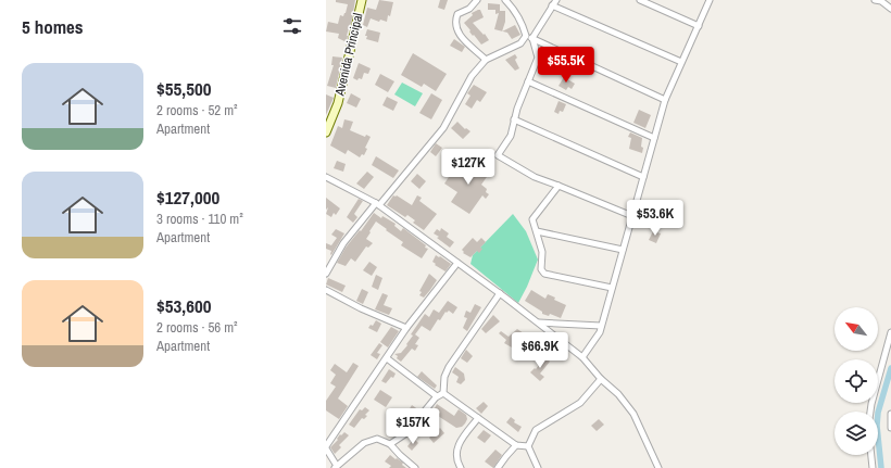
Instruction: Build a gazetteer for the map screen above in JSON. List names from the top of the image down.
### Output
{
  "streets": {
    "main road": ["Avenida Principal"]
  },
  "north": "top left",
  "page": {
    "heading": "5 homes",
    "price": [
      "$55.5K",
      "$127K",
      "$53.6K",
      "$66.9K",
      "$157K"
    ],
    "list": [
      {
        "name": "$55,500",
        "note": "2 rooms · 52 m² · Apartment"
      },
      {
        "name": "$127,000",
        "note": "3 rooms · 110 m² · Apartment"
      },
      {
        "name": "$53,600",
        "note": "2 rooms · 56 m² · Apartment"
      }
    ]
  }
}
